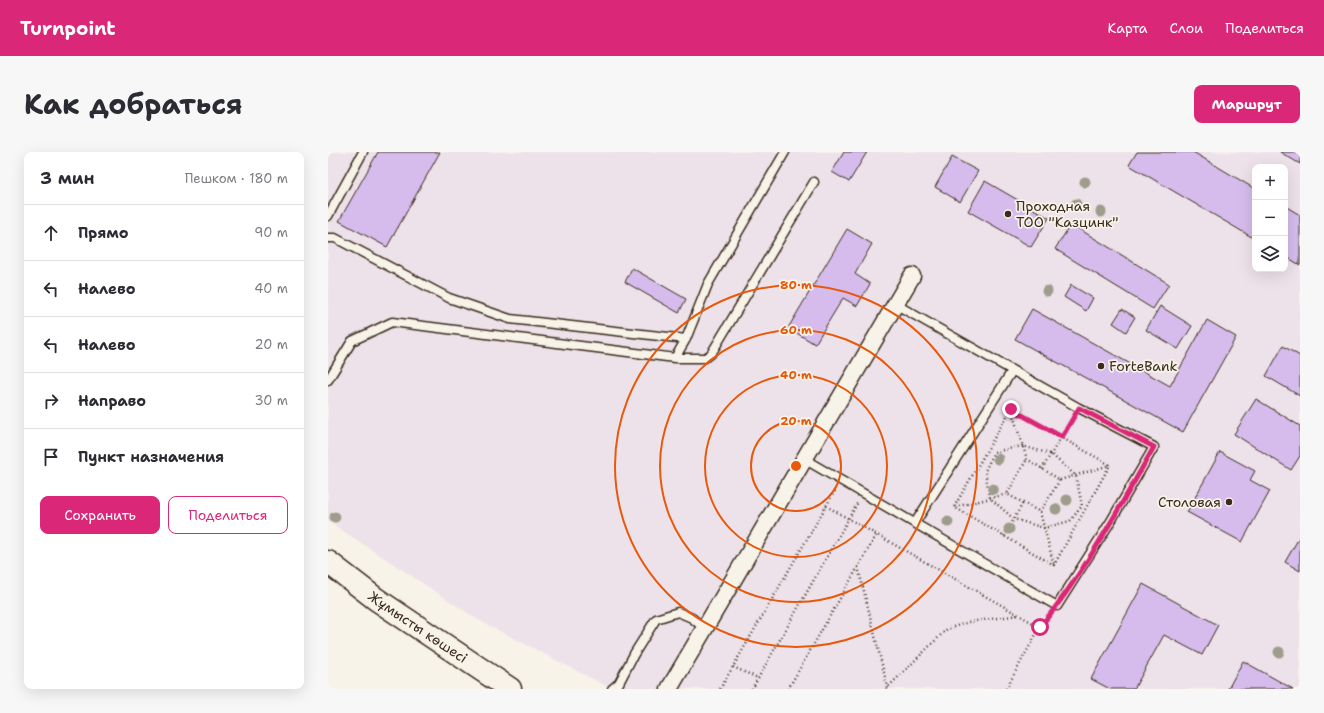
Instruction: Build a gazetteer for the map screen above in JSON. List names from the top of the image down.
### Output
{
  "streets": {
    "main road": ["Жұмысты көшесі"]
  },
  "places": ["Проходная ТОО \"Казцинк\"", "ForteBank", "Столовая"],
  "page": {
    "header": "Turnpoint",
    "nav": ["Карта", "Слои", "Поделиться"],
    "title": "Как добраться",
    "buttons": [
      "Маршрут",
      ["Сохранить", "Поделиться"]
    ],
    "heading": ["3 мин", "Пешком · 180 m"],
    "map_buttons": ["+", "−"],
    "list": [
      ["Прямо", "90 m"],
      ["Налево", "40 m"],
      ["Налево", "20 m"],
      ["Направо", "30 m"],
      "Пункт назначения"
    ]
  },
  "rings": [
    "80 m",
    "60 m",
    "40 m",
    "20 m"
  ]
}
